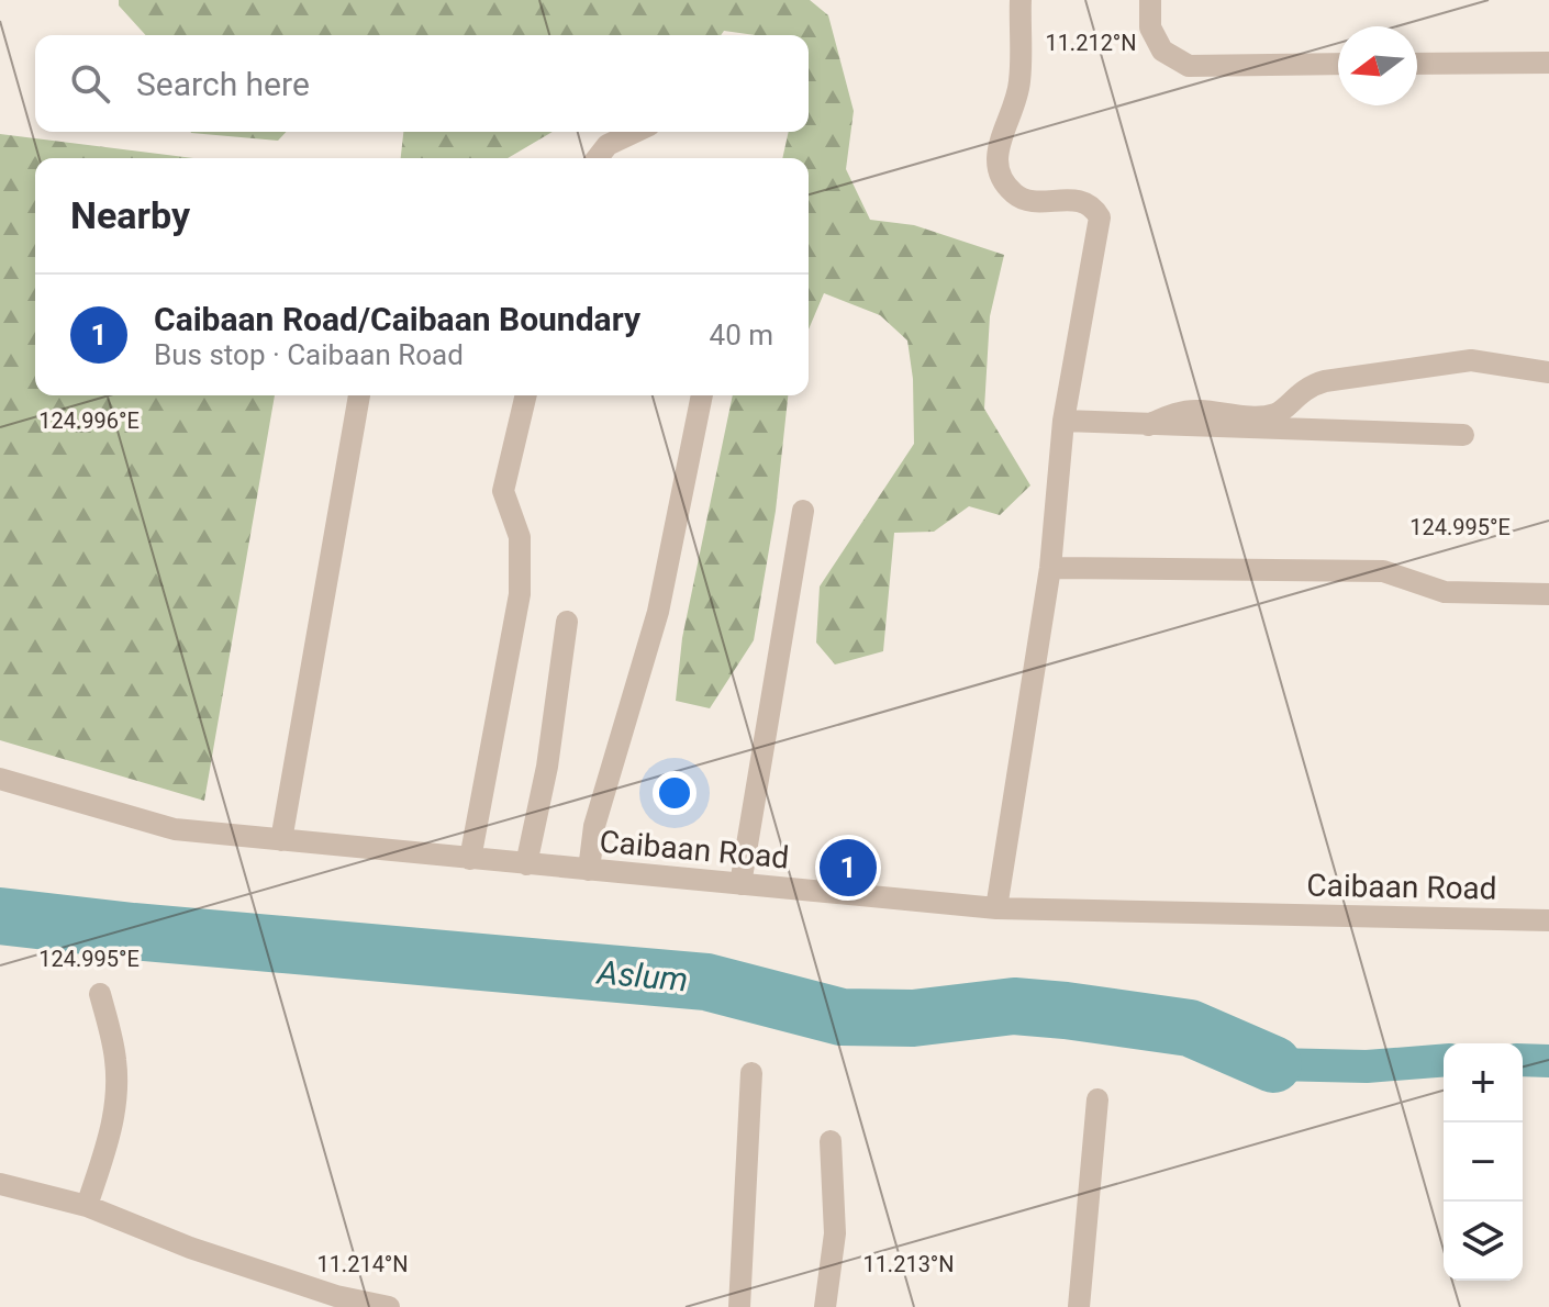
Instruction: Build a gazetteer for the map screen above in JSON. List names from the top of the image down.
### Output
{
  "streets": {
    "street": ["Caibaan Road"]
  },
  "water": ["Aslum"],
  "north": "left",
  "page": {
    "search": "Search here",
    "heading": "Nearby",
    "list": [
      {
        "mark": "1",
        "name": "Caibaan Road/Caibaan Boundary",
        "note": "Bus stop · Caibaan Road",
        "value": "40 m"
      }
    ],
    "pins": "1",
    "map_buttons": ["+", "−"]
  },
  "coordinates": [
    "11.212°N",
    "124.996°E",
    "124.995°E",
    "11.214°N",
    "11.213°N"
  ]
}
